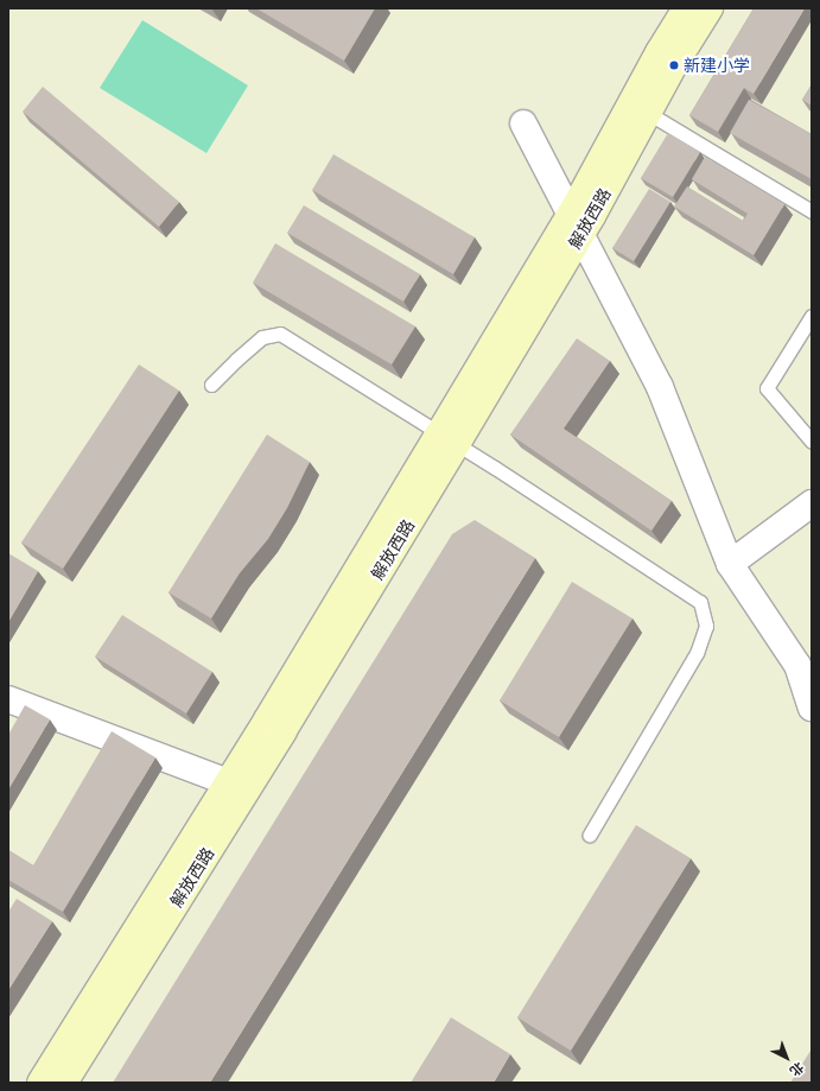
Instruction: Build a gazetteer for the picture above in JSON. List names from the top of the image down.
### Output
{
  "streets": {
    "street": ["解放西路"]
  },
  "places": ["新建小学"],
  "north": "bottom right"
}
